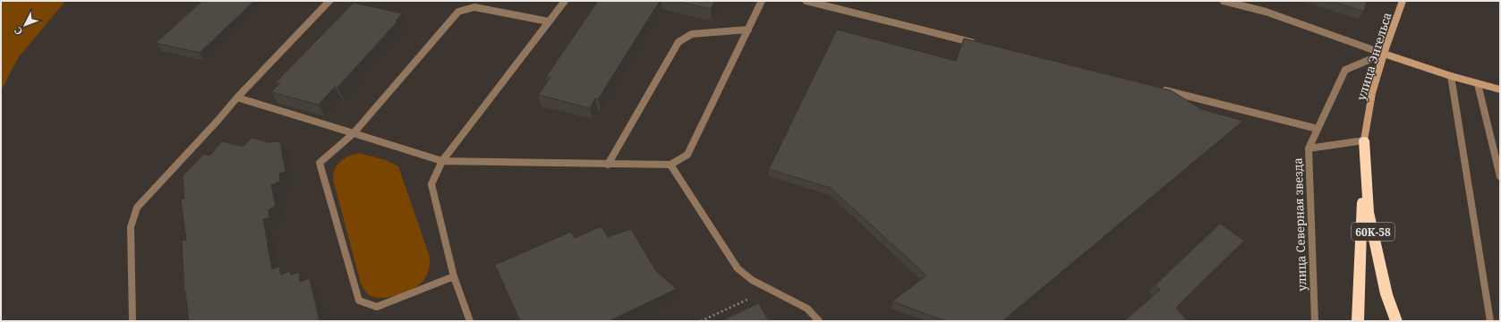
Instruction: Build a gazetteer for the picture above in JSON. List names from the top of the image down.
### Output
{
  "streets": {
    "highway": ["60К-58"],
    "main road": ["улица Энгельса"],
    "street": ["улица Северная звезда"]
  },
  "crossings": [
    ["улица Энгельса", "улица Северная звезда"],
    ["улица Энгельса", "60К-58"]
  ],
  "north": "bottom left"
}
